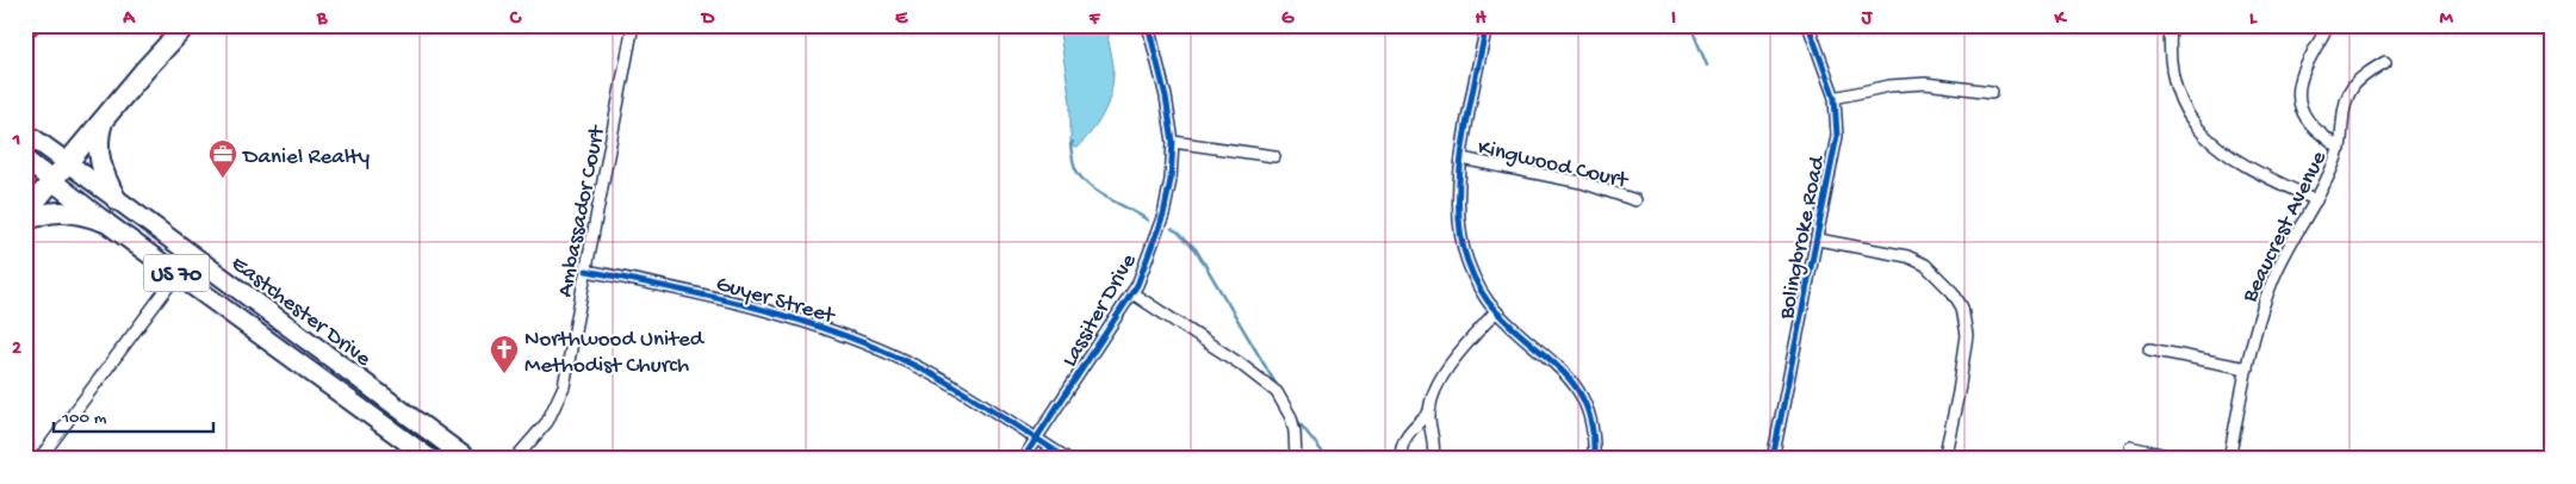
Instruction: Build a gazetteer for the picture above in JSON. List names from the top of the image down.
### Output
{
  "streets": {
    "main road": ["US 70", "Eastchester Drive"],
    "street": [
      "Kingwood Court",
      "Ambassador Court",
      "Beaucrest Avenue",
      "Bolingbroke Road",
      "Guyer Street",
      "Lassiter Drive"
    ]
  },
  "crossings": [
    ["Ambassador Court", "Guyer Street"],
    ["Guyer Street", "Lassiter Drive"]
  ],
  "places": {
    "office": ["Daniel Realty"],
    "church": ["Northwood United Methodist Church"]
  },
  "scale_bar": "100 m",
  "grid": {
    "columns": [
      "A",
      "B",
      "C",
      "D",
      "E",
      "F",
      "G",
      "H",
      "I",
      "J",
      "K",
      "L",
      "M"
    ],
    "rows": ["1", "2"]
  }
}
